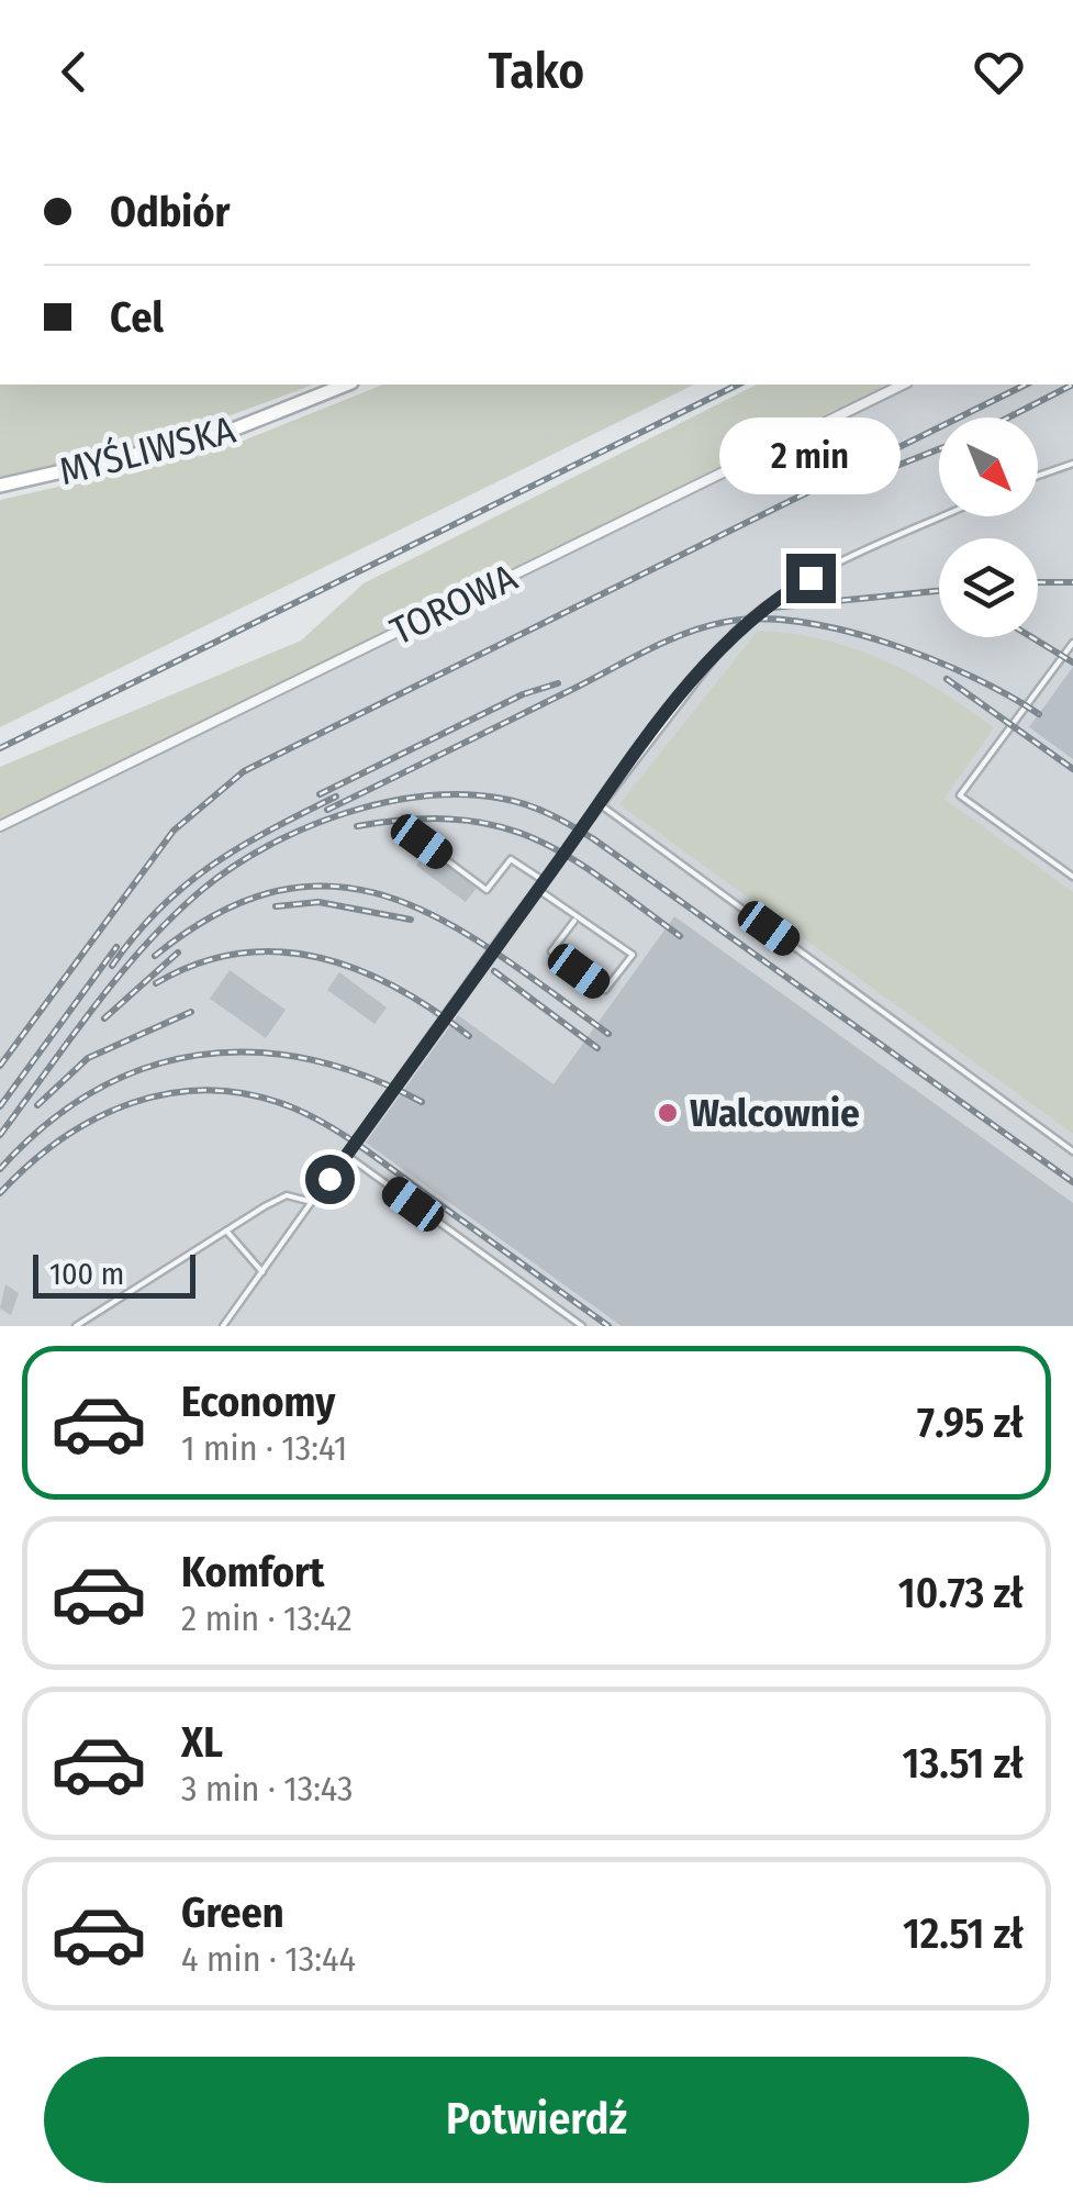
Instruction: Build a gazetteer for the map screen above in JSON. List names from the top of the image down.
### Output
{
  "streets": {
    "street": ["MYŚLIWSKA", "TOROWA"]
  },
  "places": ["Walcownie"],
  "scale_bar": "100 m",
  "north": "bottom right",
  "page": {
    "header": "Tako",
    "banner": ["Odbiór", "Cel"],
    "bubble": "2 min",
    "scale": "100 m",
    "list": [
      {
        "name": "Economy",
        "note": "1 min · 13:41",
        "value": "7.95 zł"
      },
      {
        "name": "Komfort",
        "note": "2 min · 13:42",
        "value": "10.73 zł"
      },
      {
        "name": "XL",
        "note": "3 min · 13:43",
        "value": "13.51 zł"
      },
      {
        "name": "Green",
        "note": "4 min · 13:44",
        "value": "12.51 zł"
      }
    ],
    "buttons": "Potwierdź"
  }
}
